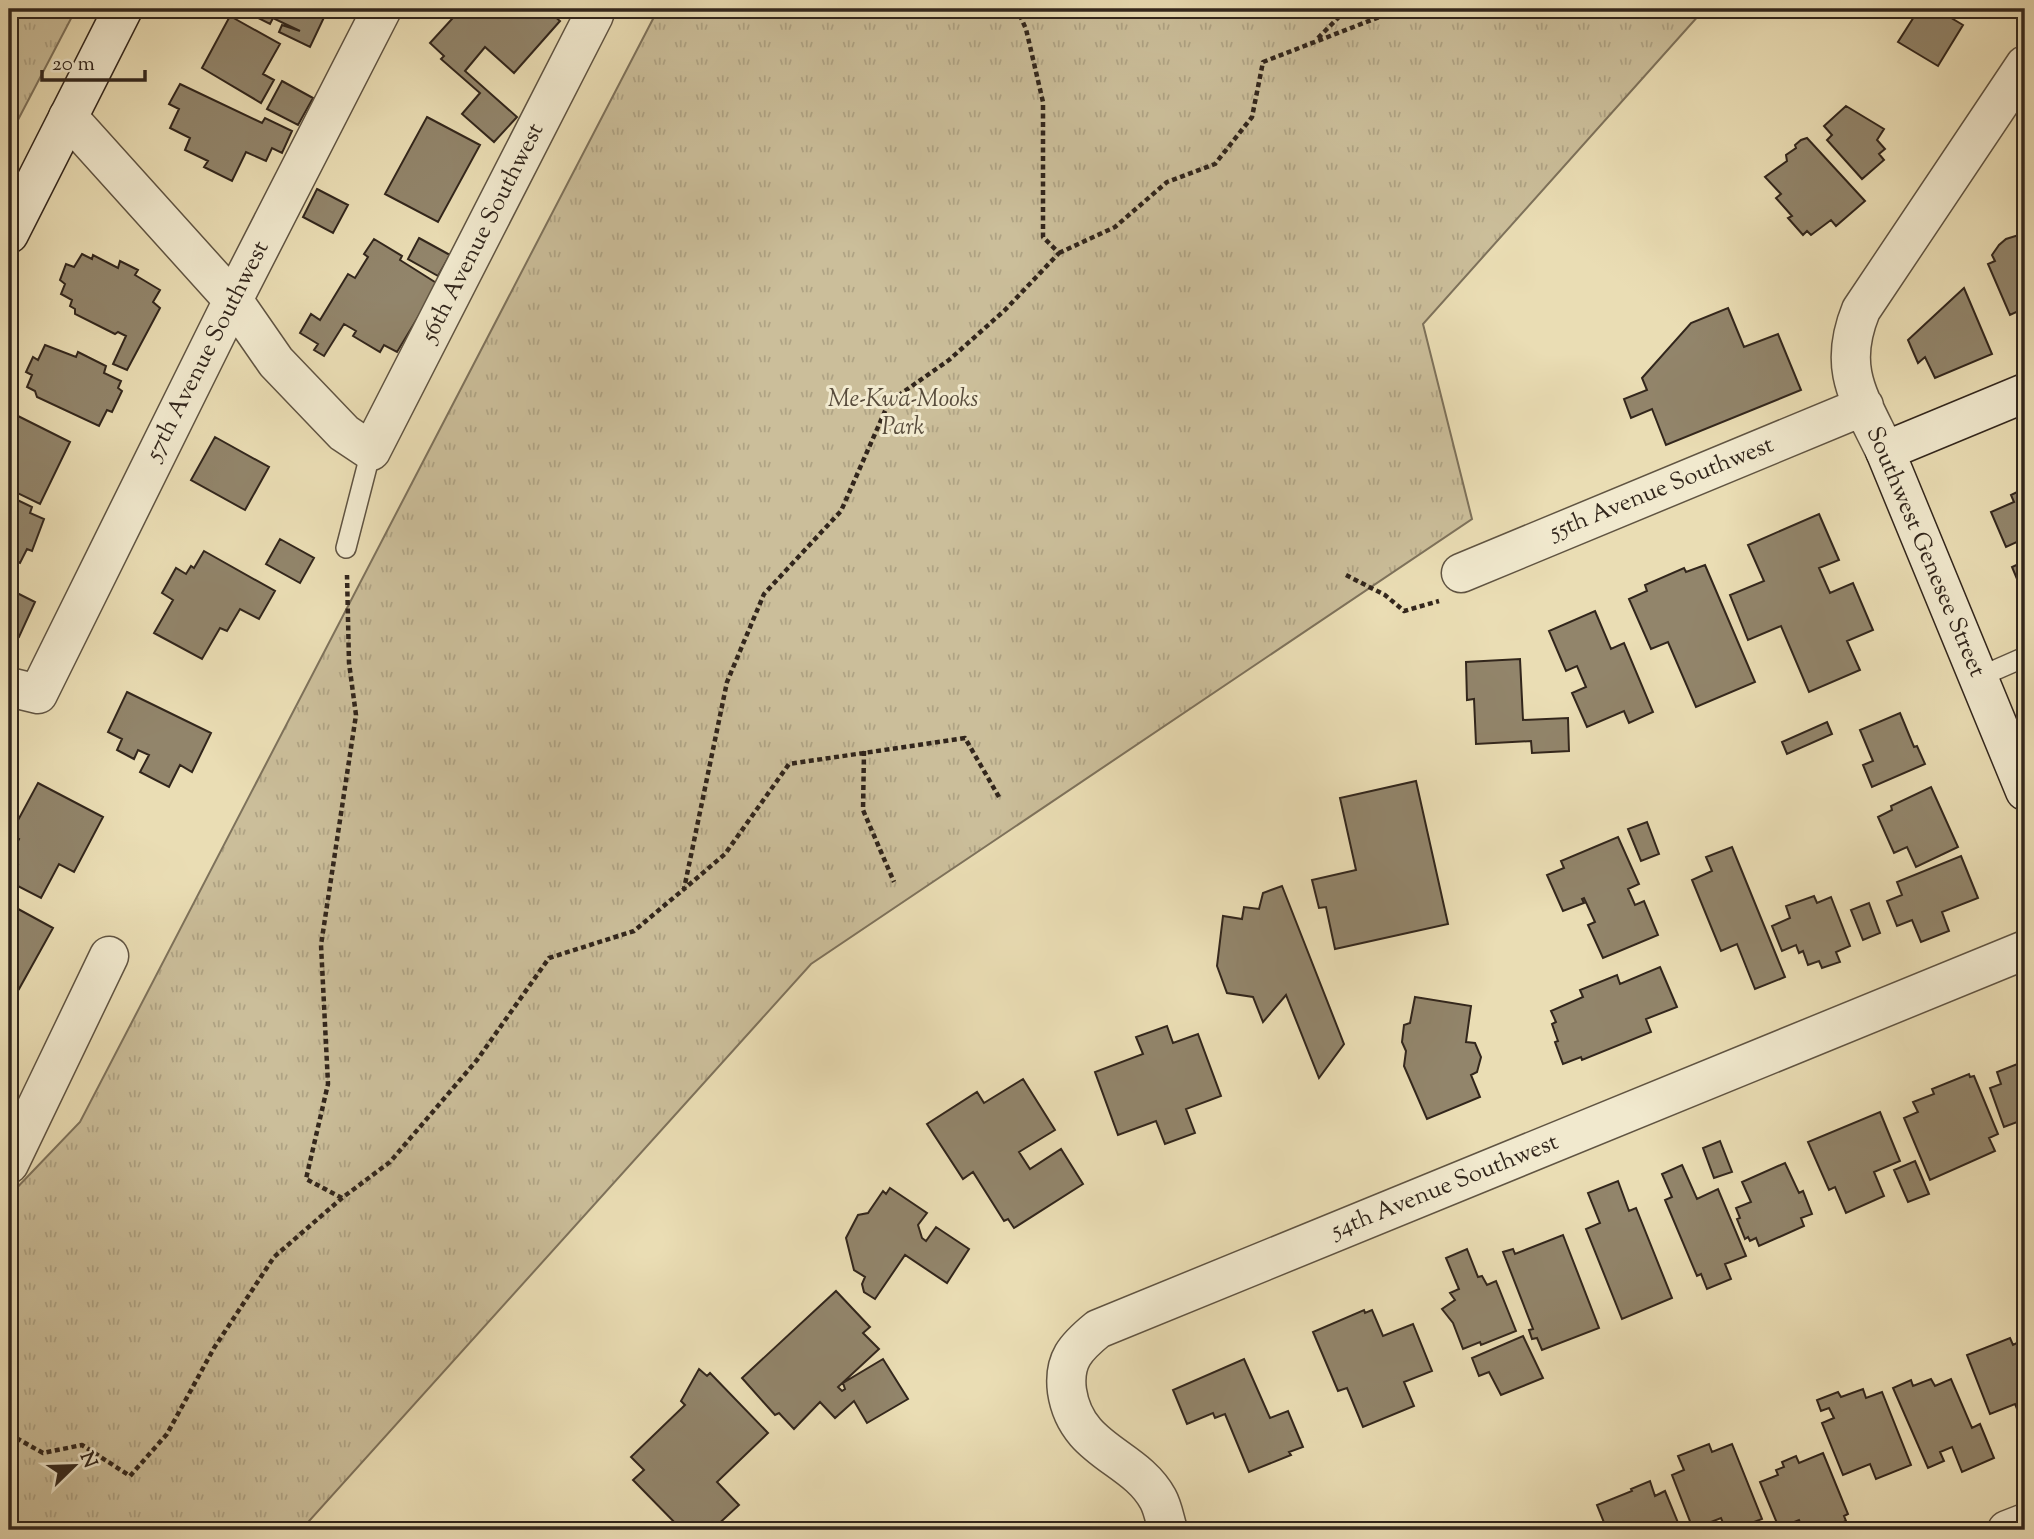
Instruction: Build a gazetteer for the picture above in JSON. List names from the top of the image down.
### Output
{
  "streets": {
    "street": [
      "56th Avenue Southwest",
      "57th Avenue Southwest",
      "55th Avenue Southwest",
      "Southwest Genesee Street",
      "54th Avenue Southwest"
    ]
  },
  "crossings": [
    ["55th Avenue Southwest", "Southwest Genesee Street"]
  ],
  "parks": ["Me-Kwa-Mooks Park"],
  "scale_bar": "20 m",
  "north": "top right"
}
